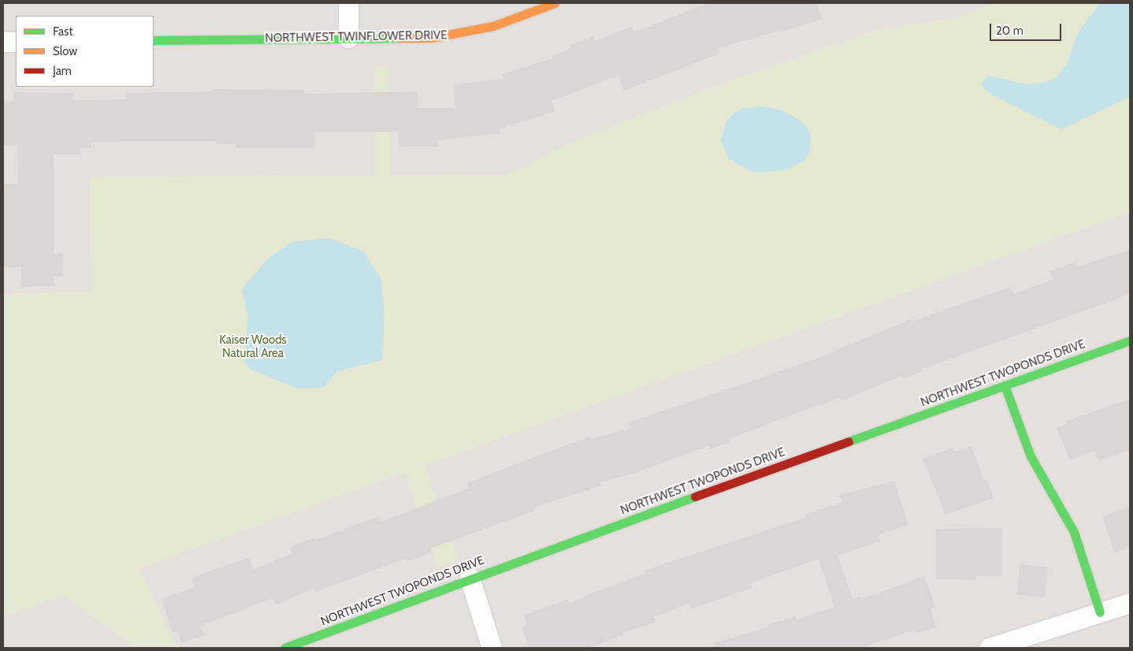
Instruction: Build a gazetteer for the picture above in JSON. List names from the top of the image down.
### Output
{
  "streets": {
    "street": ["NORTHWEST TWINFLOWER DRIVE", "NORTHWEST TWOPONDS DRIVE"]
  },
  "parks": ["Kaiser Woods Natural Area"],
  "legend": ["Fast", "Slow", "Jam"],
  "scale_bar": "20 m"
}
